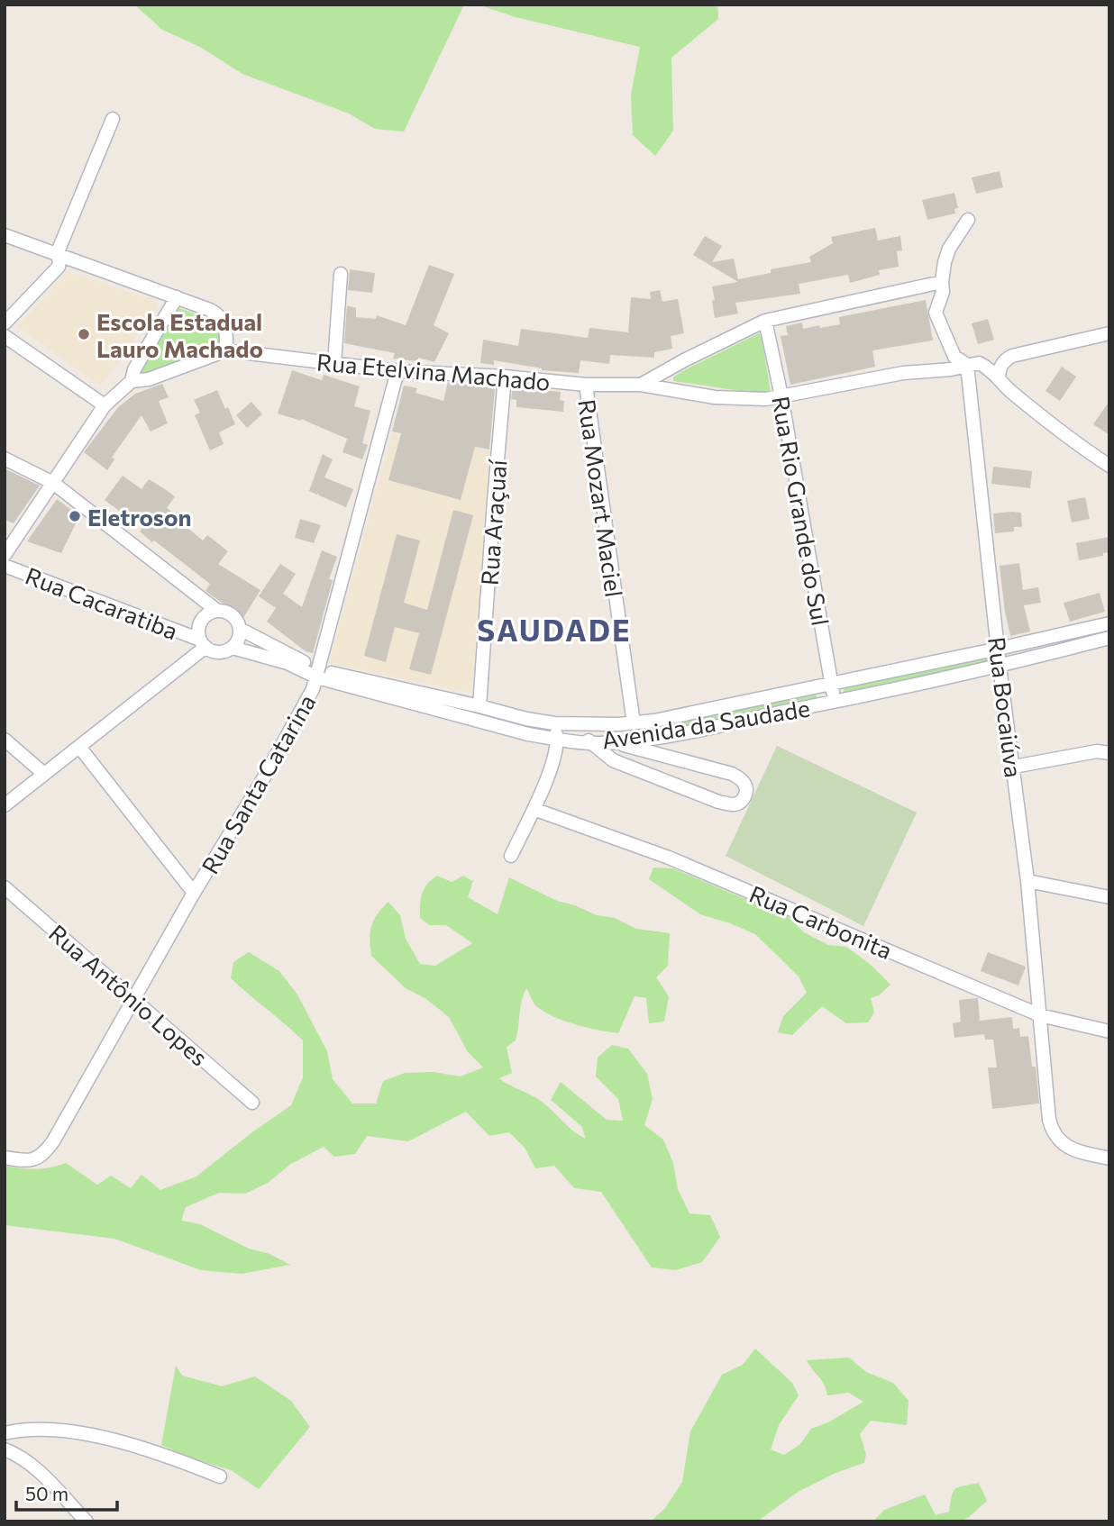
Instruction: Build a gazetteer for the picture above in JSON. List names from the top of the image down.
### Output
{
  "streets": {
    "street": [
      "Rua Etelvina Machado",
      "Rua Mozart Maciel",
      "Rua Rio Grande do Sul",
      "Rua Araçuaí",
      "Rua Cacaratiba",
      "Rua Bocaiúva",
      "Avenida da Saudade",
      "Rua Santa Catarina",
      "Rua Carbonita",
      "Rua Antônio Lopes"
    ]
  },
  "crossings": [
    ["Rua Etelvina Machado", "Rua Mozart Maciel"],
    ["Rua Etelvina Machado", "Rua Rio Grande do Sul"],
    ["Rua Etelvina Machado", "Rua Araçuaí"],
    ["Rua Etelvina Machado", "Rua Bocaiúva"],
    ["Rua Etelvina Machado", "Rua Santa Catarina"],
    ["Rua Mozart Maciel", "Avenida da Saudade"],
    ["Rua Rio Grande do Sul", "Avenida da Saudade"],
    ["Rua Araçuaí", "Avenida da Saudade"],
    ["Rua Cacaratiba", "Avenida da Saudade"],
    ["Rua Bocaiúva", "Avenida da Saudade"],
    ["Rua Bocaiúva", "Rua Carbonita"],
    ["Avenida da Saudade", "Rua Santa Catarina"],
    ["Rua Santa Catarina", "Rua Antônio Lopes"]
  ],
  "districts": ["SAUDADE"],
  "places": ["Escola Estadual Lauro Machado", "Eletroson"],
  "scale_bar": "50 m"
}
